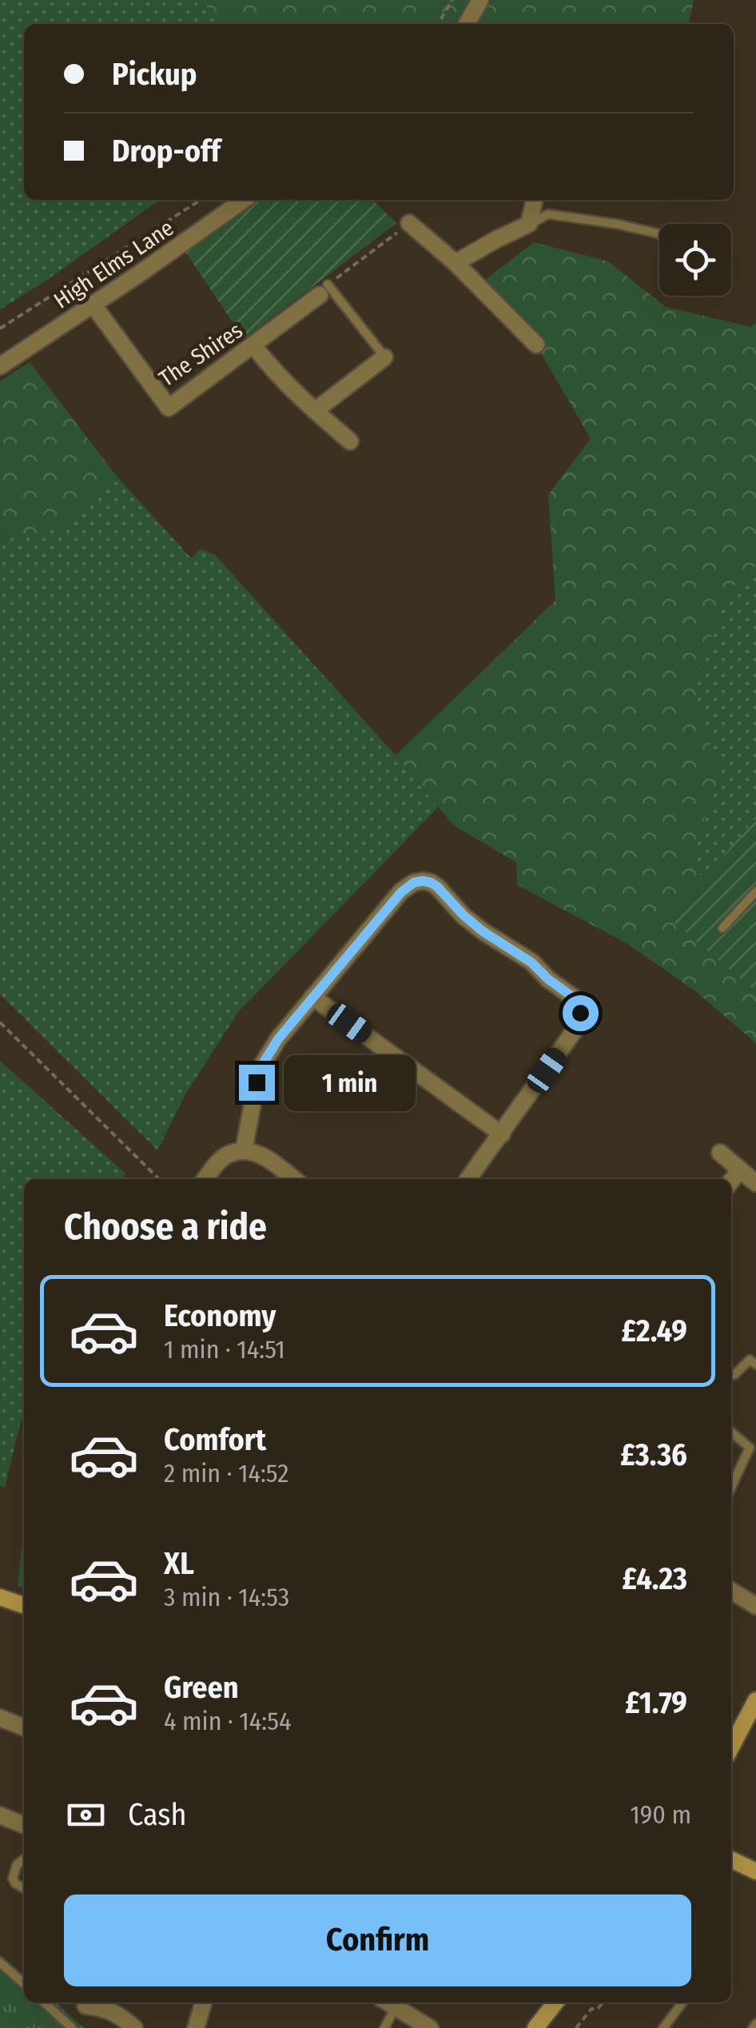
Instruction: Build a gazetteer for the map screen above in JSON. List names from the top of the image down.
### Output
{
  "streets": {
    "street": ["High Elms Lane", "The Shires"]
  },
  "crossings": [
    ["High Elms Lane", "The Shires"]
  ],
  "page": {
    "banner": ["Pickup", "Drop-off"],
    "bubble": "1 min",
    "heading": "Choose a ride",
    "list": [
      {
        "name": "Economy",
        "note": "1 min · 14:51",
        "value": "£2.49"
      },
      {
        "name": "Comfort",
        "note": "2 min · 14:52",
        "value": "£3.36"
      },
      {
        "name": "XL",
        "note": "3 min · 14:53",
        "value": "£4.23"
      },
      {
        "name": "Green",
        "note": "4 min · 14:54",
        "value": "£1.79"
      }
    ],
    "pay": ["Cash", "190 m"],
    "buttons": "Confirm"
  }
}
